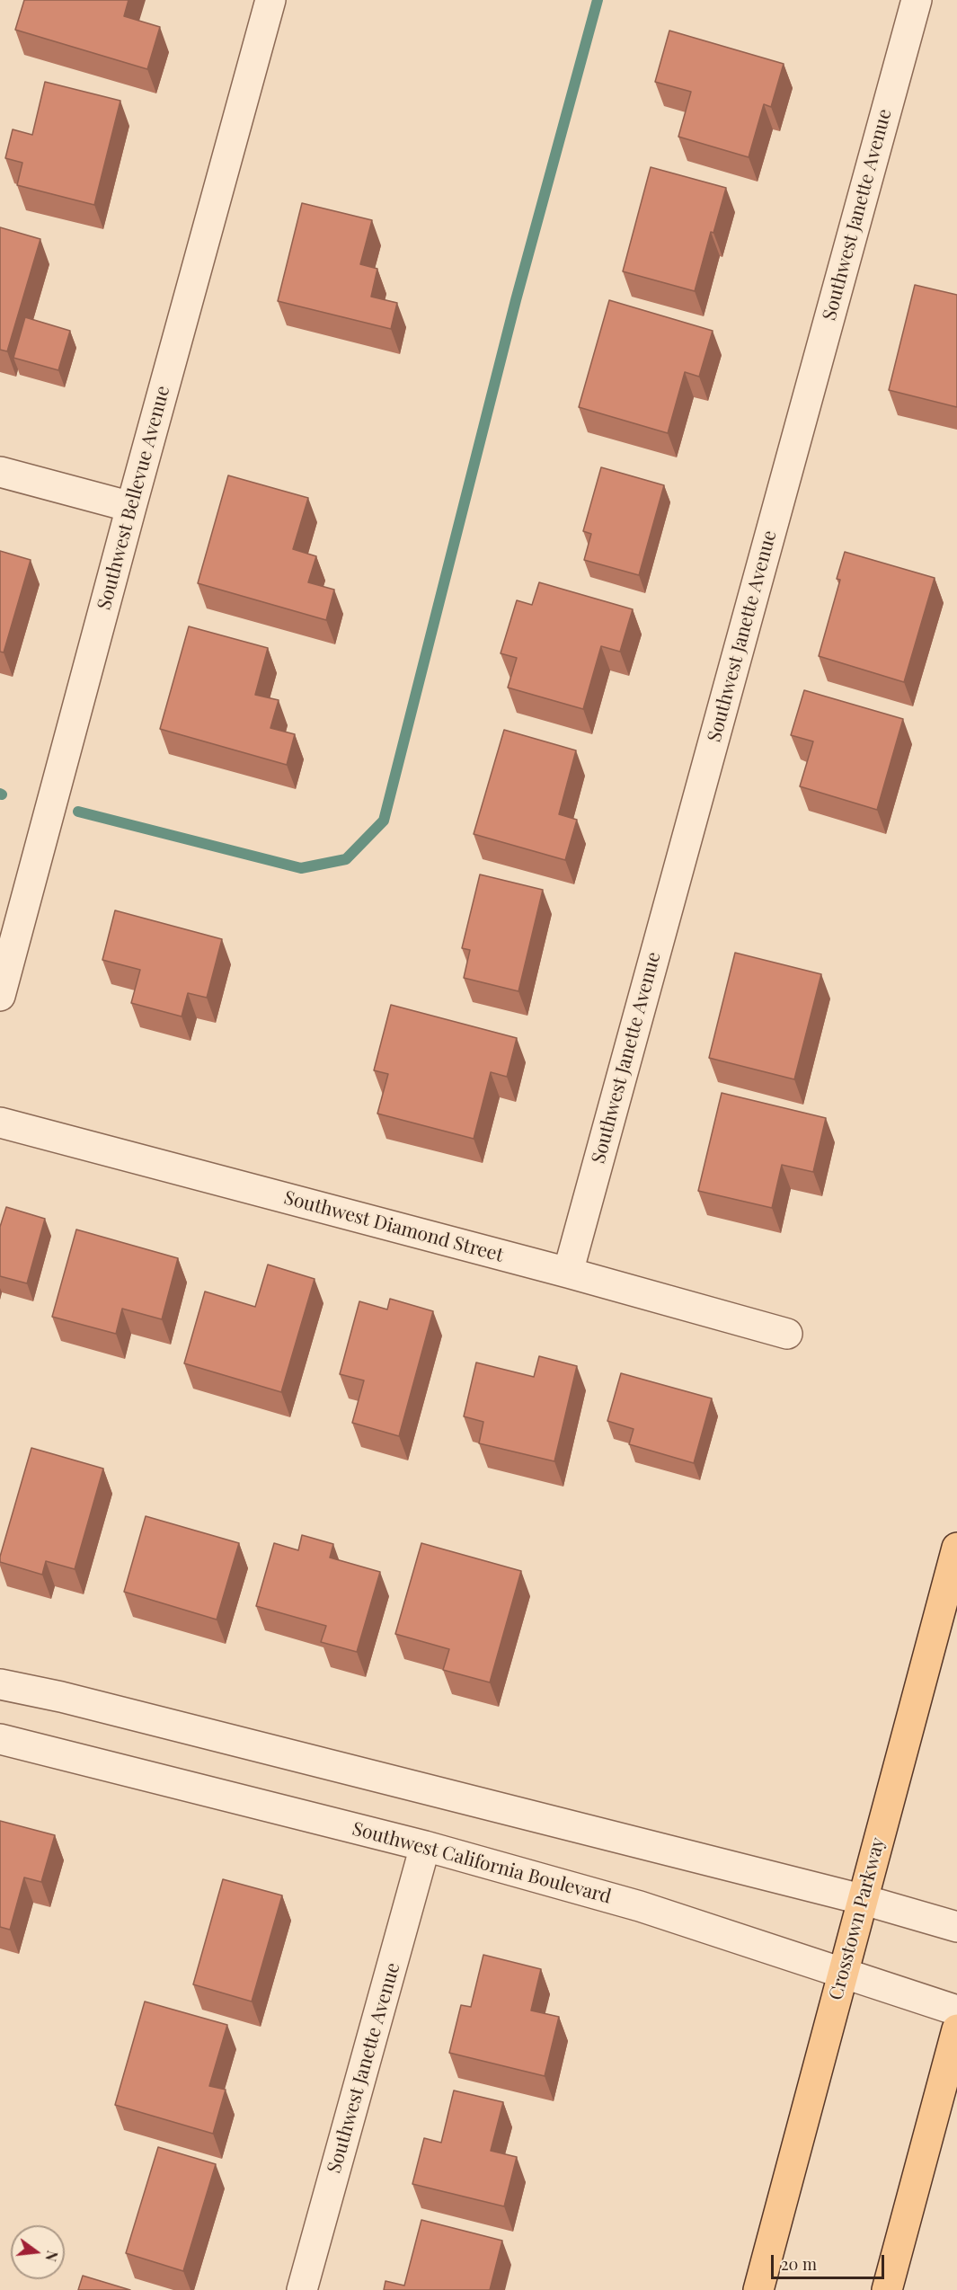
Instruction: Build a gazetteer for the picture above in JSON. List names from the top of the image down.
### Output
{
  "streets": {
    "main road": ["Crosstown Parkway"],
    "street": [
      "Southwest Janette Avenue",
      "Southwest Bellevue Avenue",
      "Southwest Diamond Street",
      "Southwest California Boulevard"
    ]
  },
  "crossings": [
    ["Southwest Janette Avenue", "Southwest Diamond Street"],
    ["Southwest Janette Avenue", "Southwest California Boulevard"],
    ["Southwest California Boulevard", "Crosstown Parkway"]
  ],
  "scale_bar": "20 m",
  "north": "right"
}
